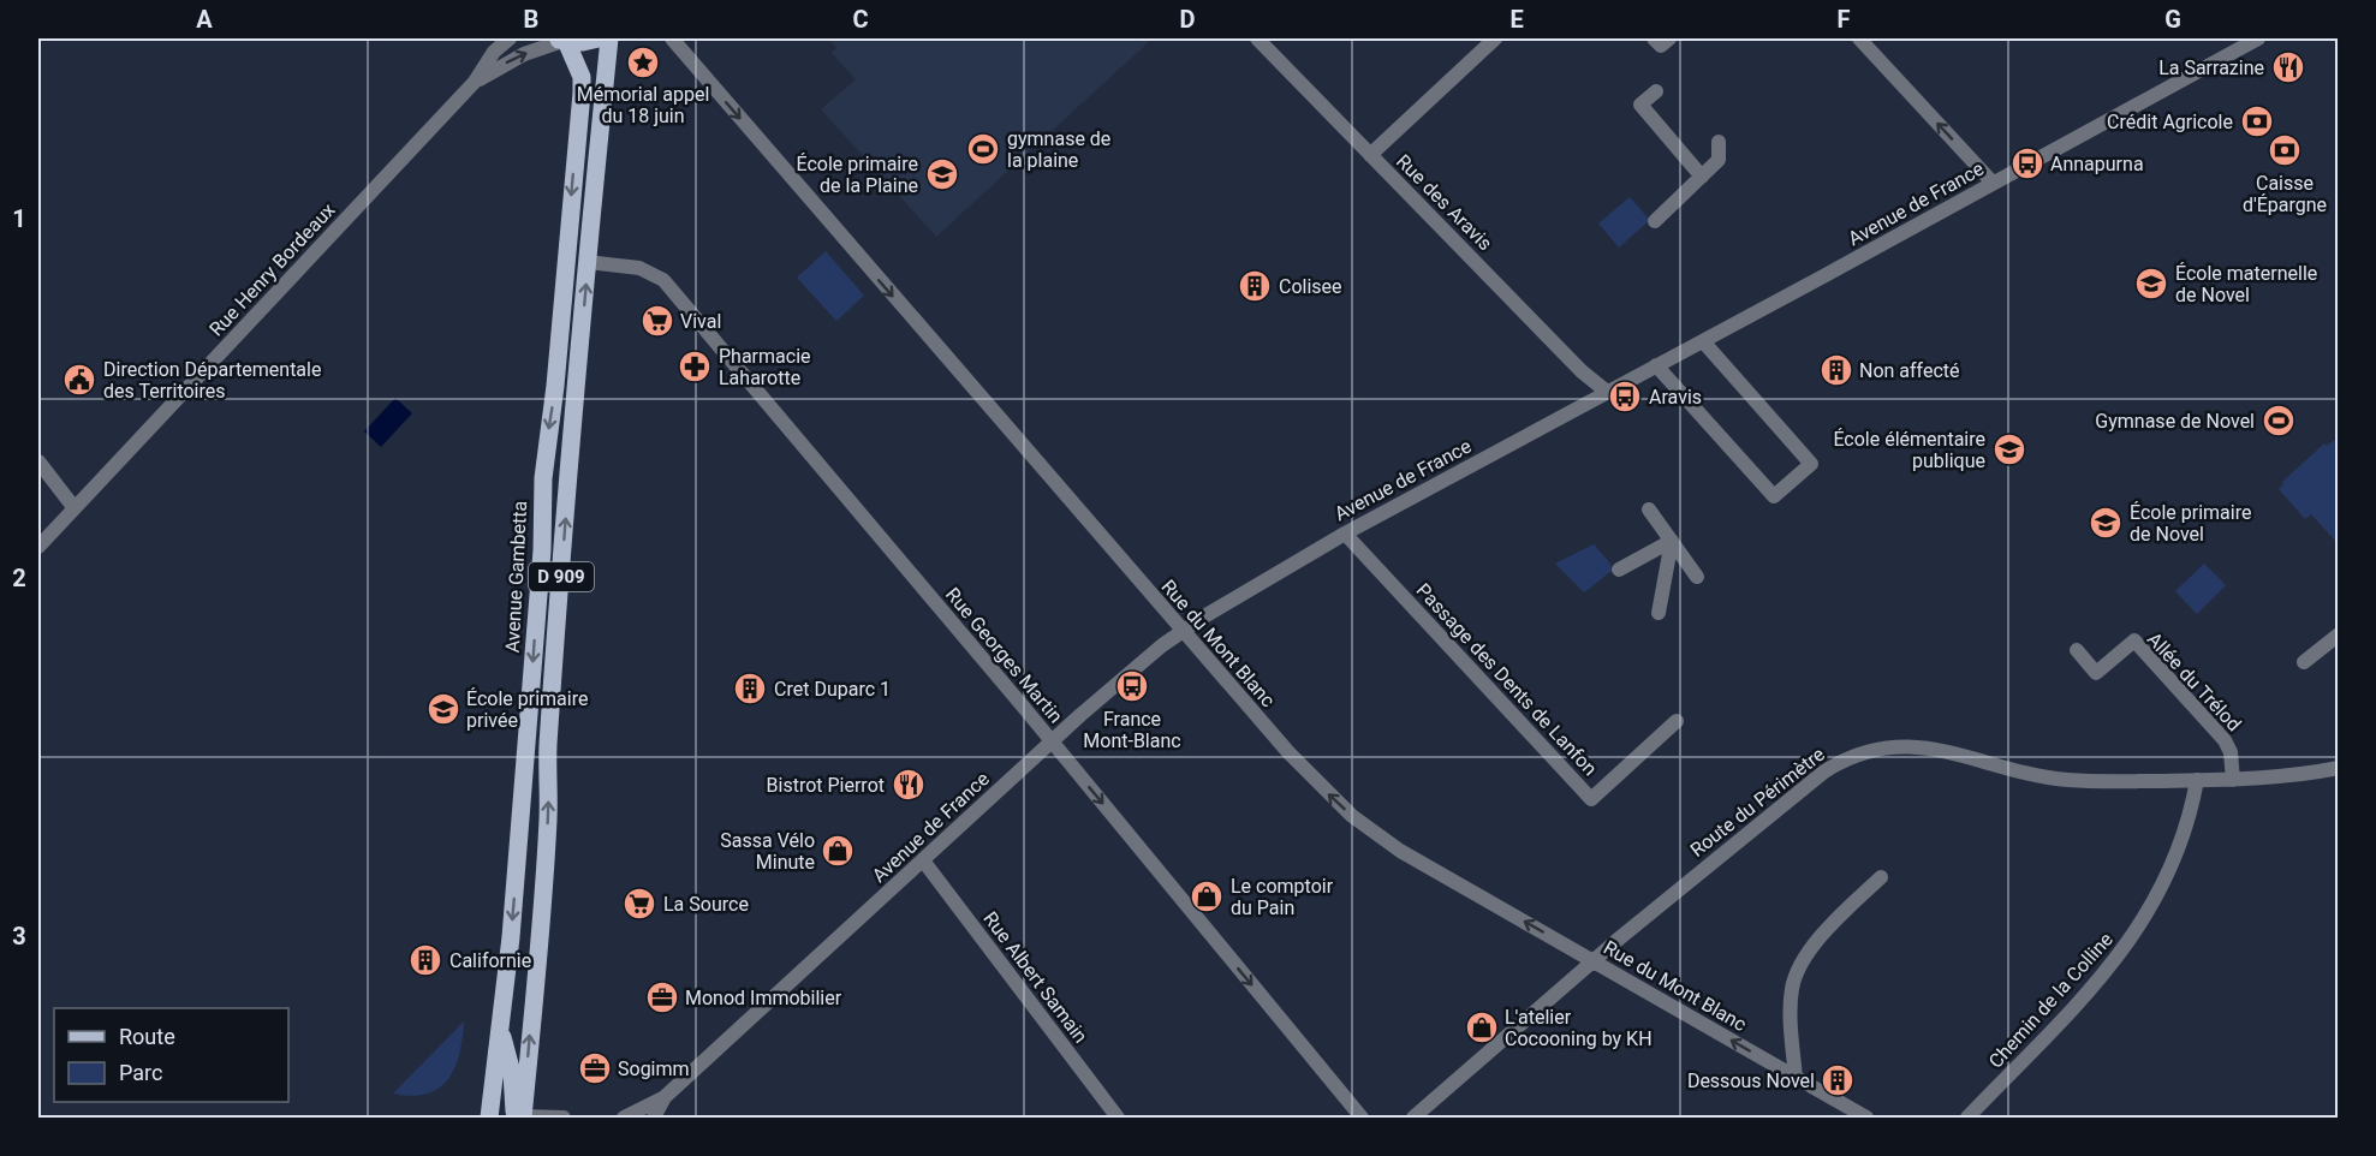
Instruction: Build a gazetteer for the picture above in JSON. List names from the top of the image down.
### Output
{
  "streets": {
    "main road": ["Avenue Gambetta", "D 909"],
    "street": [
      "Rue des Aravis",
      "Avenue de France",
      "Rue Henry Bordeaux",
      "Rue du Mont Blanc",
      "Rue Georges Martin",
      "Passage des Dents de Lanfon",
      "Allée du Trélod",
      "Route du Périmètre",
      "Rue Albert Samain",
      "Chemin de la Colline"
    ]
  },
  "crossings": [
    ["Rue des Aravis", "Avenue de France"],
    ["Avenue de France", "Rue du Mont Blanc"],
    ["Avenue de France", "Rue Georges Martin"],
    ["Avenue de France", "Passage des Dents de Lanfon"],
    ["Avenue de France", "Rue Albert Samain"],
    ["Rue Henry Bordeaux", "Avenue Gambetta"],
    ["D 909", "Rue Georges Martin"],
    ["Rue du Mont Blanc", "Route du Périmètre"],
    ["Allée du Trélod", "Route du Périmètre"],
    ["Route du Périmètre", "Chemin de la Colline"]
  ],
  "one_way": ["Rue Georges Martin"],
  "places": {
    "place": ["Mémorial appel du 18 juin"],
    "restaurant": ["La Sarrazine", "Bistrot Pierrot"],
    "bank": ["Crédit Agricole", "Caisse d'Épargne"],
    "sports": ["gymnase de la plaine", "Gymnase de Novel"],
    "bus stop": ["Annapurna", "Aravis", "France Mont-Blanc"],
    "school or university": [
      "École primaire de la Plaine",
      "École maternelle de Novel",
      "École élémentaire publique",
      "École primaire de Novel",
      "École primaire privée"
    ],
    "building": [
      "Colisee",
      "Non affecté",
      "Cret Duparc 1",
      "Californie",
      "Dessous Novel"
    ],
    "supermarket": ["Vival", "La Source"],
    "pharmacy": ["Pharmacie Laharotte"],
    "public building": ["Direction Départementale des Territoires"],
    "shop": ["Sassa Vélo Minute", "Le comptoir du Pain", "L'atelier Cocooning by KH"],
    "office": ["Monod Immobilier", "Sogimm"]
  },
  "legend": ["Route", "Parc"],
  "grid": {
    "columns": [
      "A",
      "B",
      "C",
      "D",
      "E",
      "F",
      "G"
    ],
    "rows": ["1", "2", "3"]
  }
}
